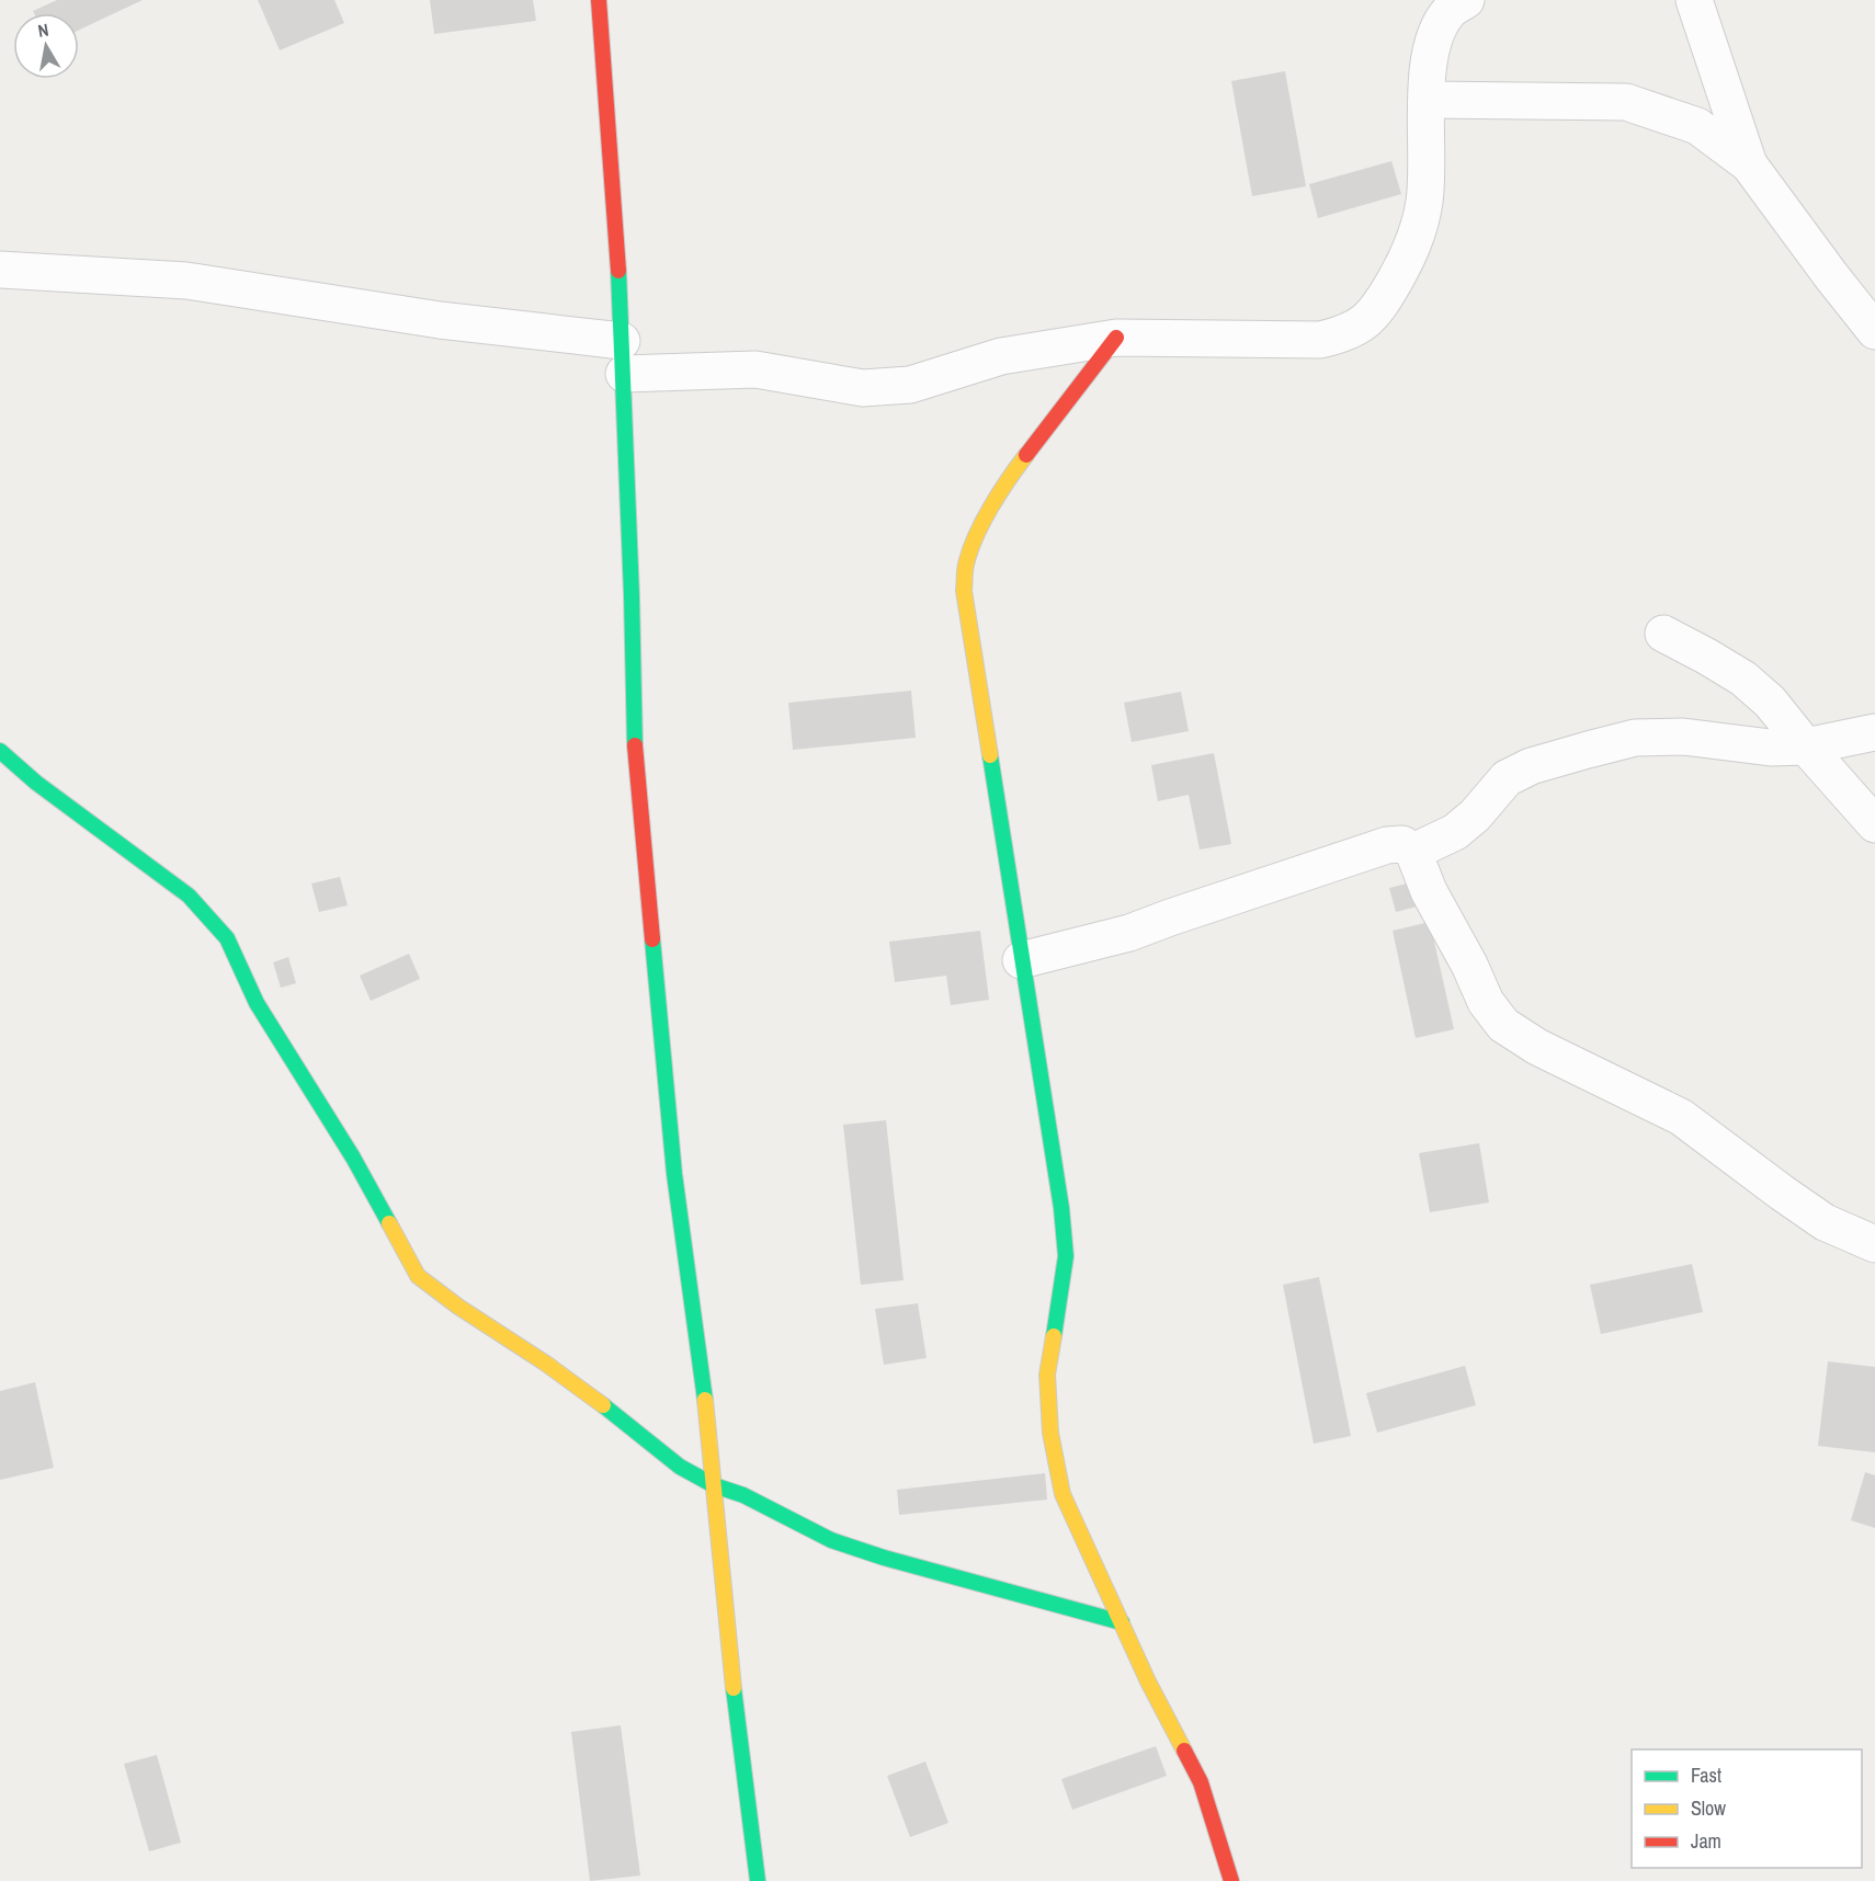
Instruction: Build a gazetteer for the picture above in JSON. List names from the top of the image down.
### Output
{
  "legend": ["Fast", "Slow", "Jam"],
  "north": "top"
}
